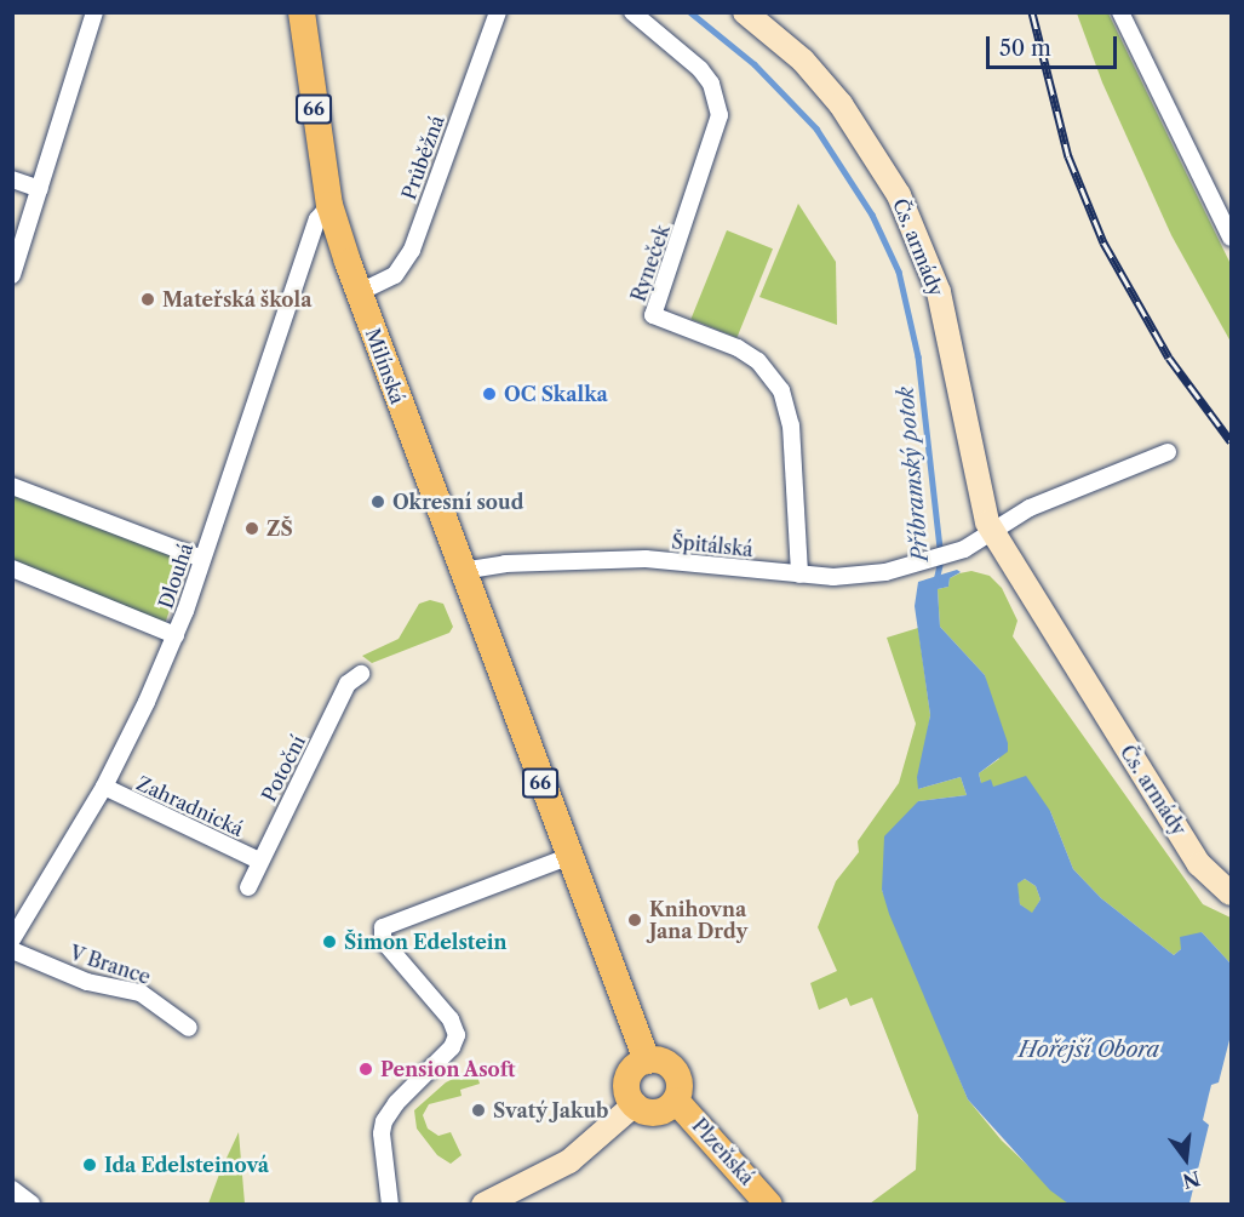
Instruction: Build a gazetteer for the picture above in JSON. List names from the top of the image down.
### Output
{
  "streets": {
    "main road": ["66", "Milínská", "Plzeňská"],
    "street": [
      "Průběžná",
      "Čs. armády",
      "Ryneček",
      "Špitálská",
      "Dlouhá",
      "Potoční",
      "Zahradnická",
      "V Brance"
    ]
  },
  "crossings": [
    ["66", "Milínská"],
    ["66", "Plzeňská"],
    ["Průběžná", "Milínská"],
    ["Čs. armády", "Špitálská"],
    ["Ryneček", "Špitálská"],
    ["Milínská", "Špitálská"],
    ["Milínská", "Dlouhá"],
    ["Dlouhá", "Zahradnická"],
    ["Potoční", "Zahradnická"]
  ],
  "water": ["Příbramský potok", "Hořejší Obora"],
  "places": [
    "Mateřská škola",
    "OC Skalka",
    "Okresní soud",
    "ZŠ",
    "Knihovna Jana Drdy",
    "Šimon Edelstein",
    "Pension Asoft",
    "Svatý Jakub",
    "Ida Edelsteinová"
  ],
  "scale_bar": "50 m",
  "north": "bottom"
}
